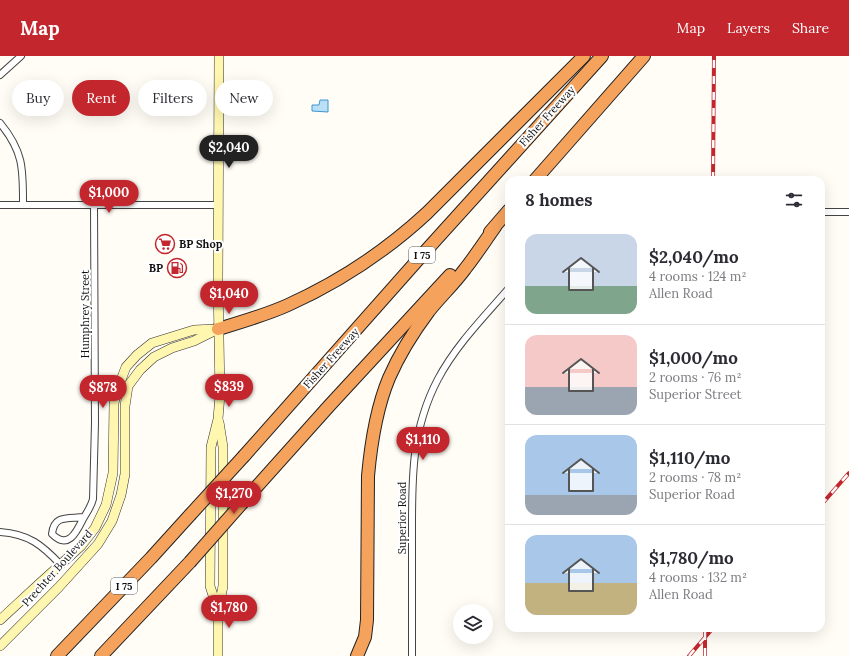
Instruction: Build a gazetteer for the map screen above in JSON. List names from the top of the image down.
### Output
{
  "streets": {
    "highway": ["Fisher Freeway", "I 75"],
    "main road": ["Prechter Boulevard"],
    "street": ["Humphrey Street", "Superior Road"]
  },
  "places": {
    "supermarket": ["BP Shop"],
    "fuel station": ["BP"]
  },
  "page": {
    "header": "Map",
    "nav": ["Map", "Layers", "Share"],
    "chip": [
      "Buy",
      "Rent",
      "Filters",
      "New"
    ],
    "price": [
      "$2,040",
      "$1,000",
      "$1,040",
      "$839",
      "$878",
      "$1,110",
      "$1,270",
      "$1,780"
    ],
    "heading": "8 homes",
    "list": [
      {
        "name": "$2,040/mo",
        "note": "4 rooms · 124 m² · Allen Road"
      },
      {
        "name": "$1,000/mo",
        "note": "2 rooms · 76 m² · Superior Street"
      },
      {
        "name": "$1,110/mo",
        "note": "2 rooms · 78 m² · Superior Road"
      },
      {
        "name": "$1,780/mo",
        "note": "4 rooms · 132 m² · Allen Road"
      }
    ]
  }
}
